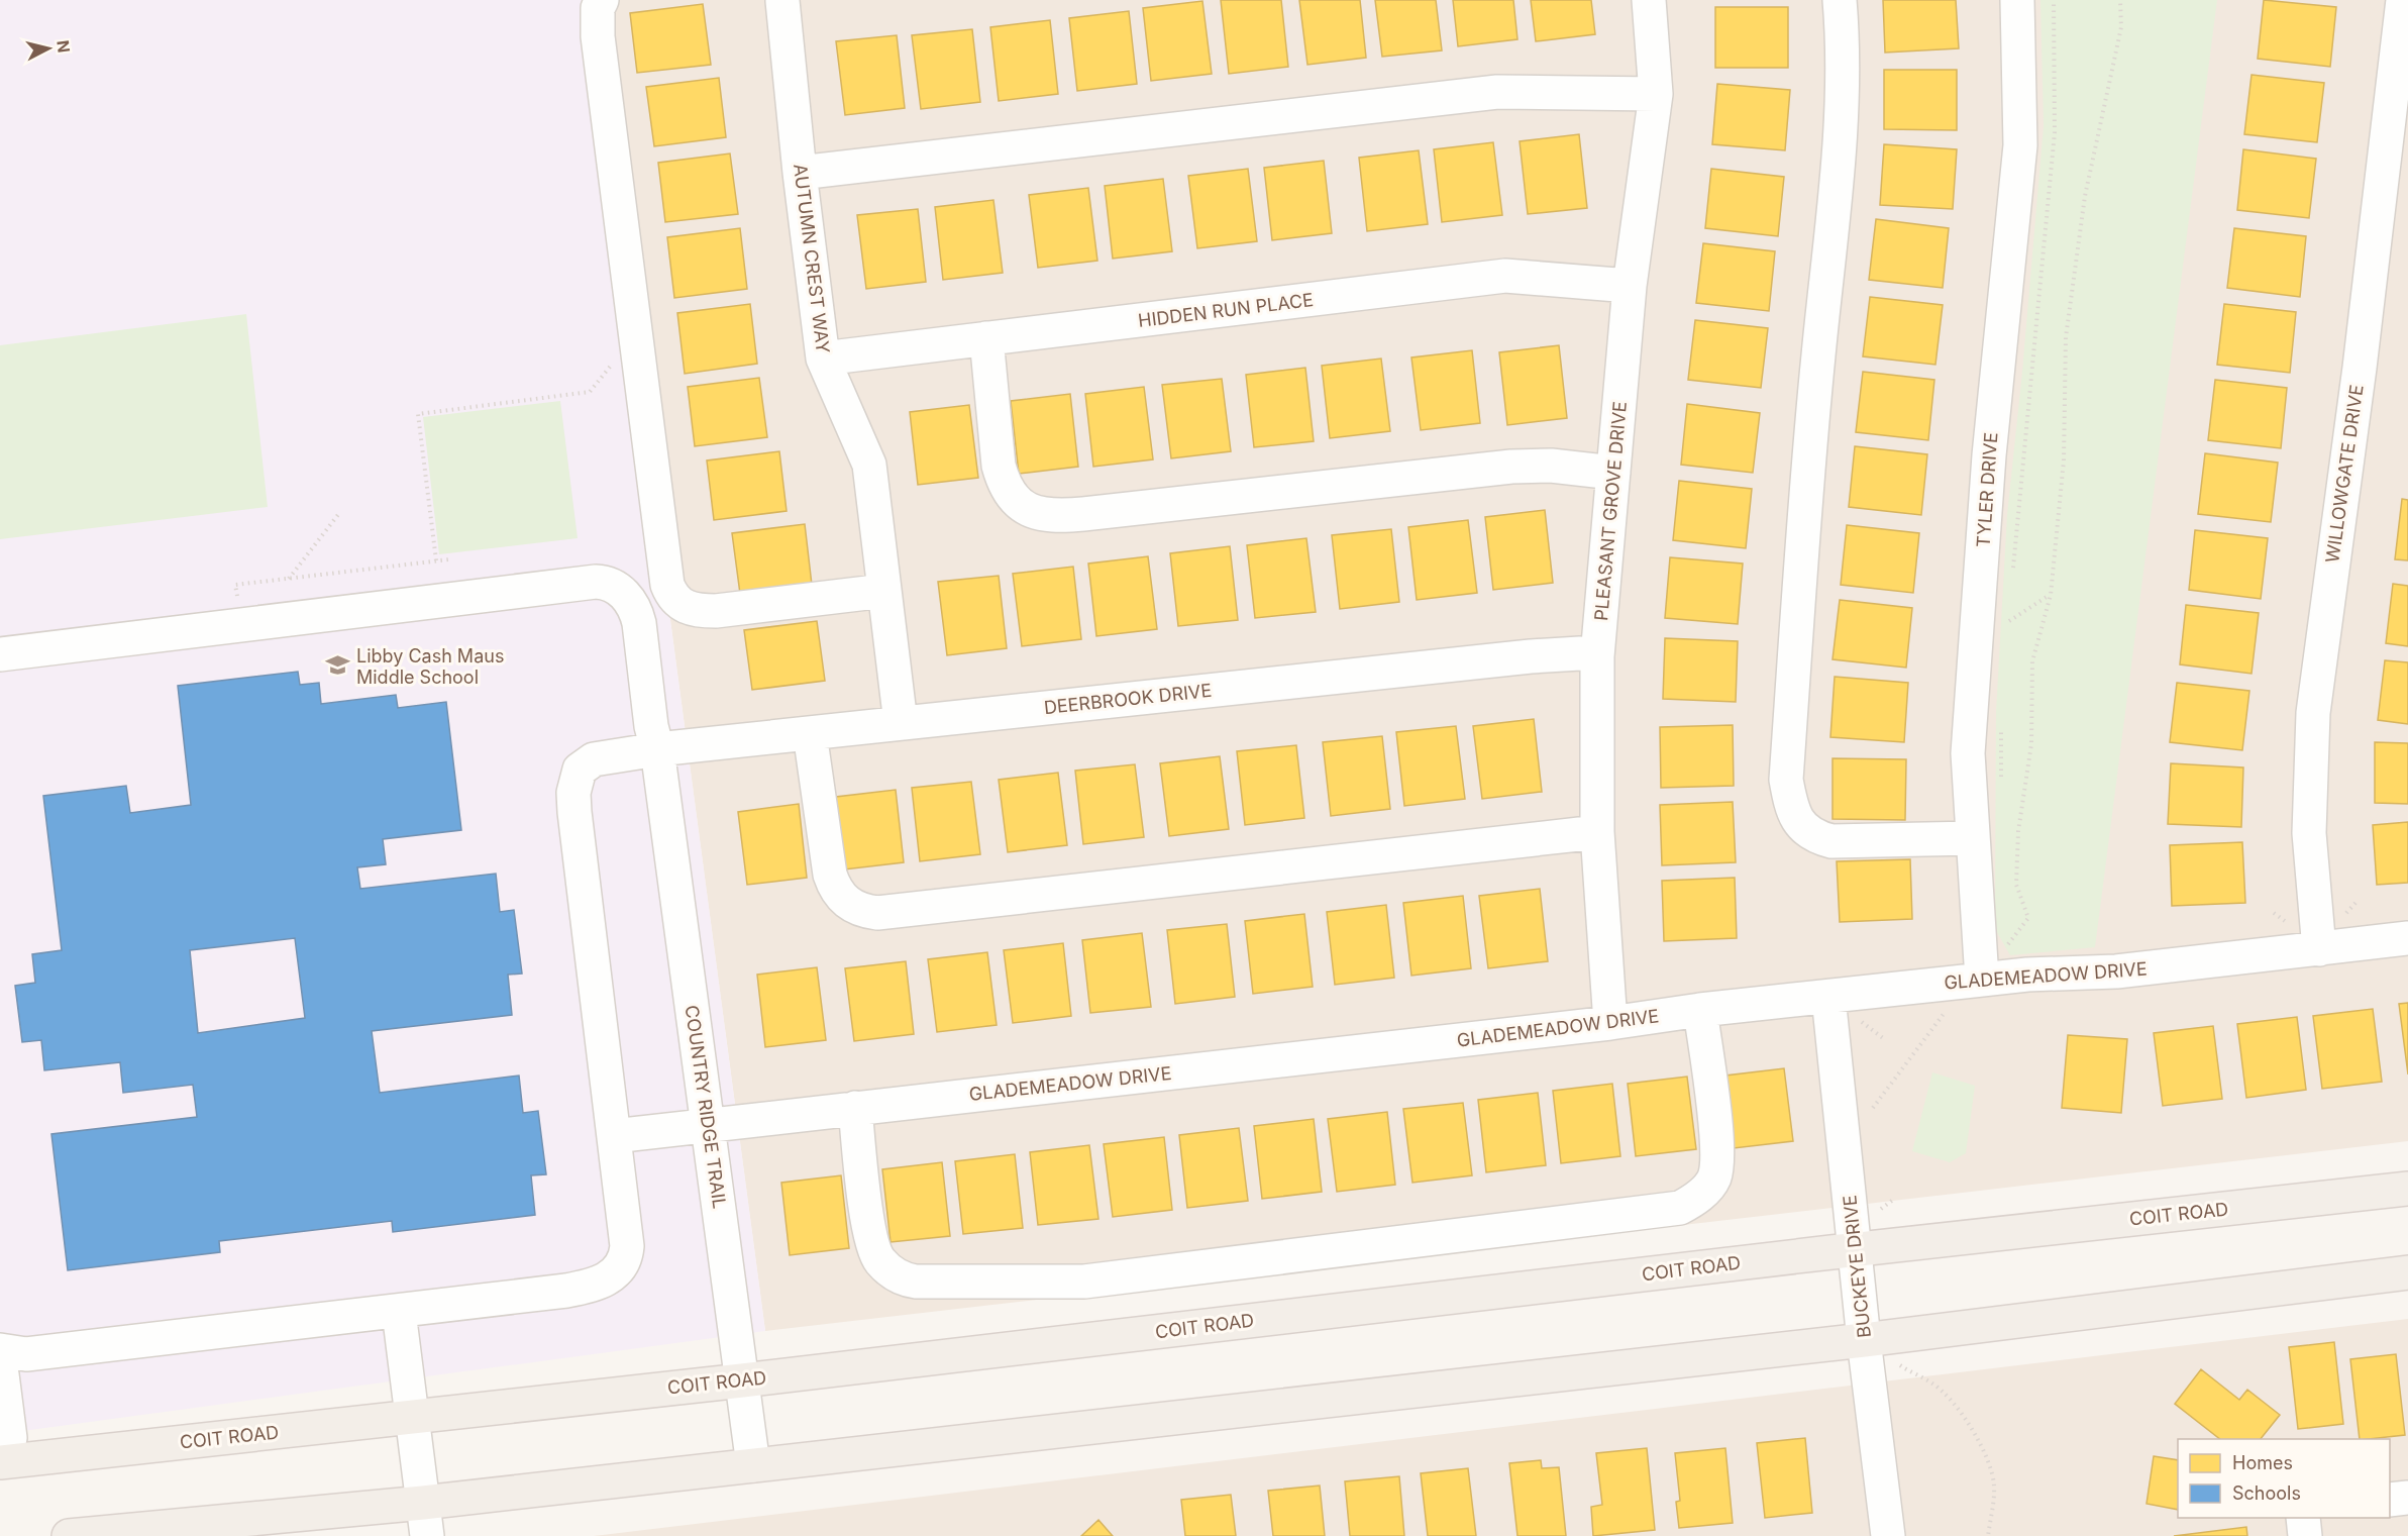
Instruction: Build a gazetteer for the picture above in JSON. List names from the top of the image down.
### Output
{
  "streets": {
    "main road": ["COIT ROAD"],
    "street": [
      "AUTUMN CREST WAY",
      "HIDDEN RUN PLACE",
      "WILLOWGATE DRIVE",
      "TYLER DRIVE",
      "PLEASANT GROVE DRIVE",
      "DEERBROOK DRIVE",
      "GLADEMEADOW DRIVE",
      "COUNTRY RIDGE TRAIL",
      "BUCKEYE DRIVE"
    ]
  },
  "crossings": [
    ["AUTUMN CREST WAY", "HIDDEN RUN PLACE"],
    ["AUTUMN CREST WAY", "DEERBROOK DRIVE"],
    ["HIDDEN RUN PLACE", "PLEASANT GROVE DRIVE"],
    ["WILLOWGATE DRIVE", "GLADEMEADOW DRIVE"],
    ["TYLER DRIVE", "GLADEMEADOW DRIVE"],
    ["PLEASANT GROVE DRIVE", "DEERBROOK DRIVE"],
    ["PLEASANT GROVE DRIVE", "GLADEMEADOW DRIVE"],
    ["DEERBROOK DRIVE", "GLADEMEADOW DRIVE"],
    ["DEERBROOK DRIVE", "COUNTRY RIDGE TRAIL"],
    ["GLADEMEADOW DRIVE", "COUNTRY RIDGE TRAIL"],
    ["GLADEMEADOW DRIVE", "BUCKEYE DRIVE"],
    ["COUNTRY RIDGE TRAIL", "COIT ROAD"],
    ["COIT ROAD", "BUCKEYE DRIVE"]
  ],
  "places": {
    "school or university": ["Libby Cash Maus Middle School"]
  },
  "legend": ["Homes", "Schools"],
  "north": "right"
}
